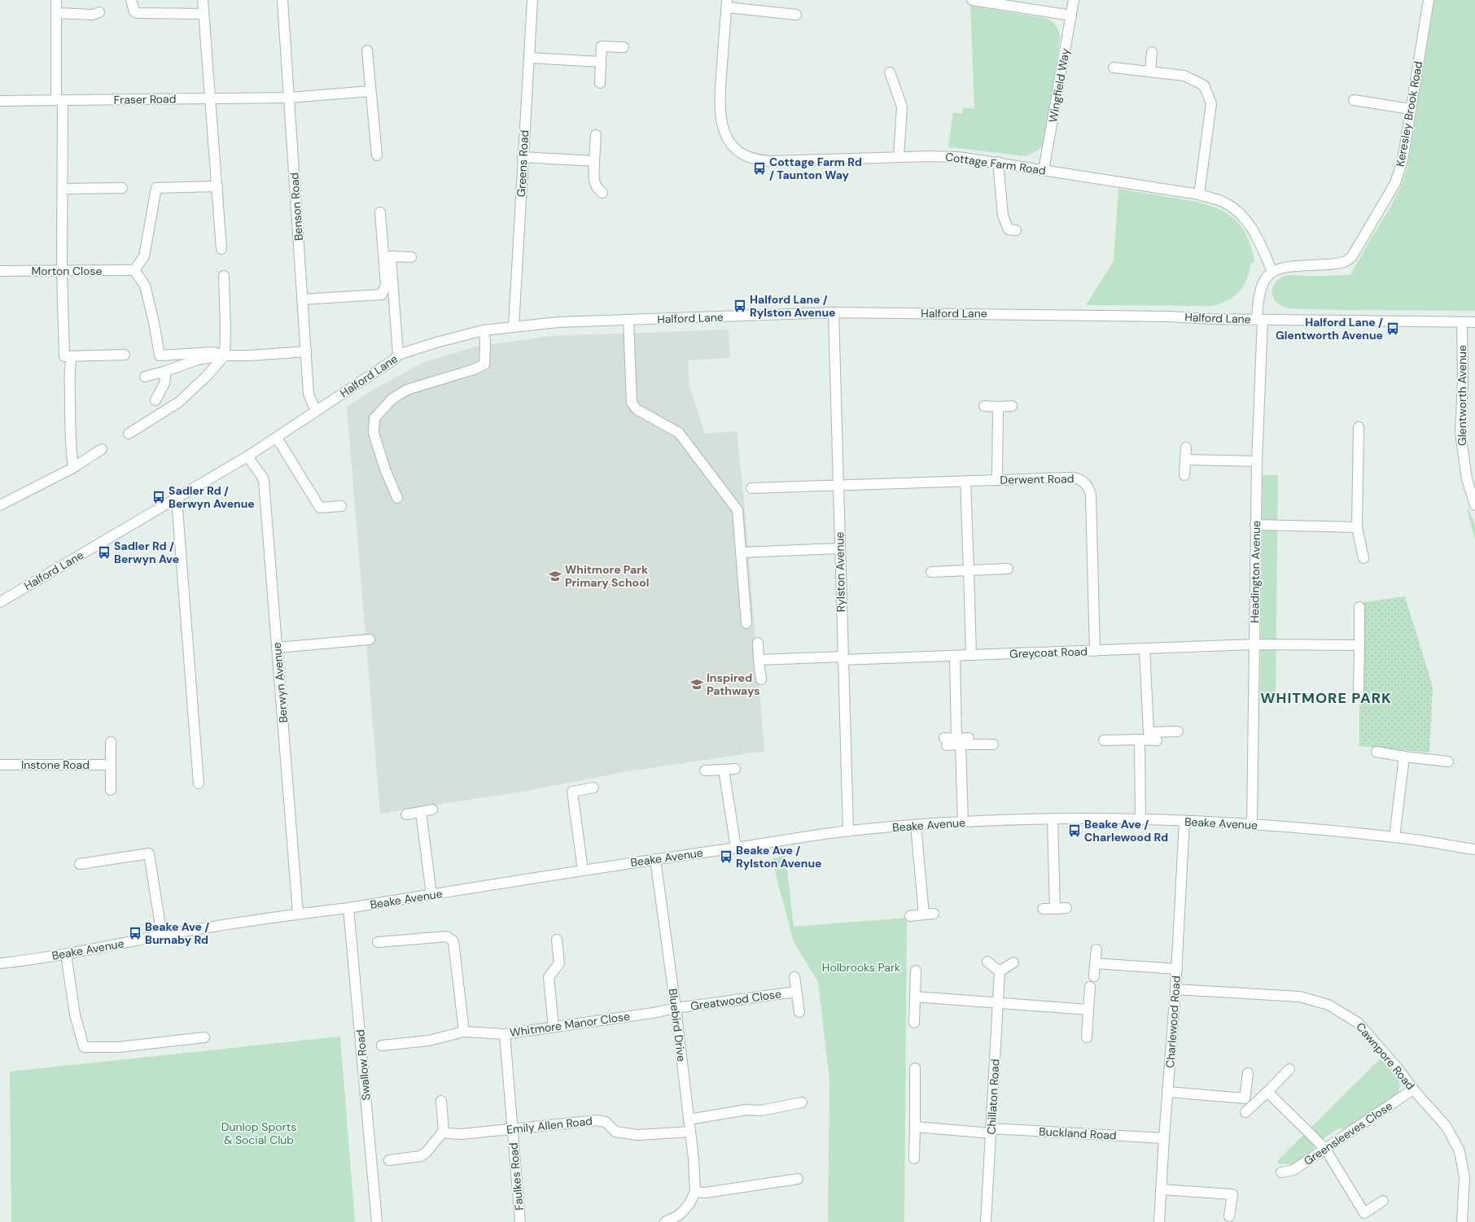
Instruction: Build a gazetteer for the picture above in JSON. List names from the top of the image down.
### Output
{
  "streets": {
    "street": [
      "Wingfield Way",
      "Fraser Road",
      "Keresley Brook Road",
      "Greens Road",
      "Cottage Farm Road",
      "Benson Road",
      "Morton Close",
      "Halford Lane",
      "Glentworth Avenue",
      "Derwent Road",
      "Rylston Avenue",
      "Headington Avenue",
      "Greycoat Road",
      "Berwyn Avenue",
      "Instone Road",
      "Beake Avenue",
      "Greatwood Close",
      "Charlewood Road",
      "Whitmore Manor Close",
      "Bluebird Drive",
      "Cawnpore Road",
      "Swallow Road",
      "Chillaton Road",
      "Emily Allen Road",
      "Buckland Road",
      "Greensleeves Close",
      "Faulkes Road"
    ]
  },
  "crossings": [
    ["Wingfield Way", "Cottage Farm Road"],
    ["Fraser Road", "Benson Road"],
    ["Keresley Brook Road", "Cottage Farm Road"],
    ["Greens Road", "Halford Lane"],
    ["Benson Road", "Halford Lane"],
    ["Halford Lane", "Glentworth Avenue"],
    ["Halford Lane", "Rylston Avenue"],
    ["Halford Lane", "Headington Avenue"],
    ["Halford Lane", "Berwyn Avenue"],
    ["Derwent Road", "Rylston Avenue"],
    ["Derwent Road", "Greycoat Road"],
    ["Rylston Avenue", "Greycoat Road"],
    ["Rylston Avenue", "Beake Avenue"],
    ["Headington Avenue", "Greycoat Road"],
    ["Headington Avenue", "Beake Avenue"],
    ["Berwyn Avenue", "Beake Avenue"],
    ["Beake Avenue", "Charlewood Road"],
    ["Beake Avenue", "Bluebird Drive"],
    ["Beake Avenue", "Swallow Road"],
    ["Greatwood Close", "Whitmore Manor Close"],
    ["Greatwood Close", "Bluebird Drive"],
    ["Charlewood Road", "Cawnpore Road"],
    ["Charlewood Road", "Buckland Road"],
    ["Whitmore Manor Close", "Bluebird Drive"],
    ["Whitmore Manor Close", "Faulkes Road"],
    ["Bluebird Drive", "Emily Allen Road"],
    ["Cawnpore Road", "Greensleeves Close"],
    ["Chillaton Road", "Buckland Road"],
    ["Emily Allen Road", "Faulkes Road"]
  ],
  "districts": ["WHITMORE PARK"],
  "parks": ["Holbrooks Park", "Dunlop Sports & Social Club"],
  "places": {
    "bus stop": [
      "Cottage Farm Rd / Taunton Way",
      "Halford Lane / Rylston Avenue",
      "Halford Lane / Glentworth Avenue",
      "Sadler Rd / Berwyn Avenue",
      "Sadler Rd / Berwyn Ave",
      "Beake Ave / Charlewood Rd",
      "Beake Ave / Rylston Avenue",
      "Beake Ave / Burnaby Rd"
    ],
    "school or university": ["Whitmore Park Primary School", "Inspired Pathways"]
  }
}
